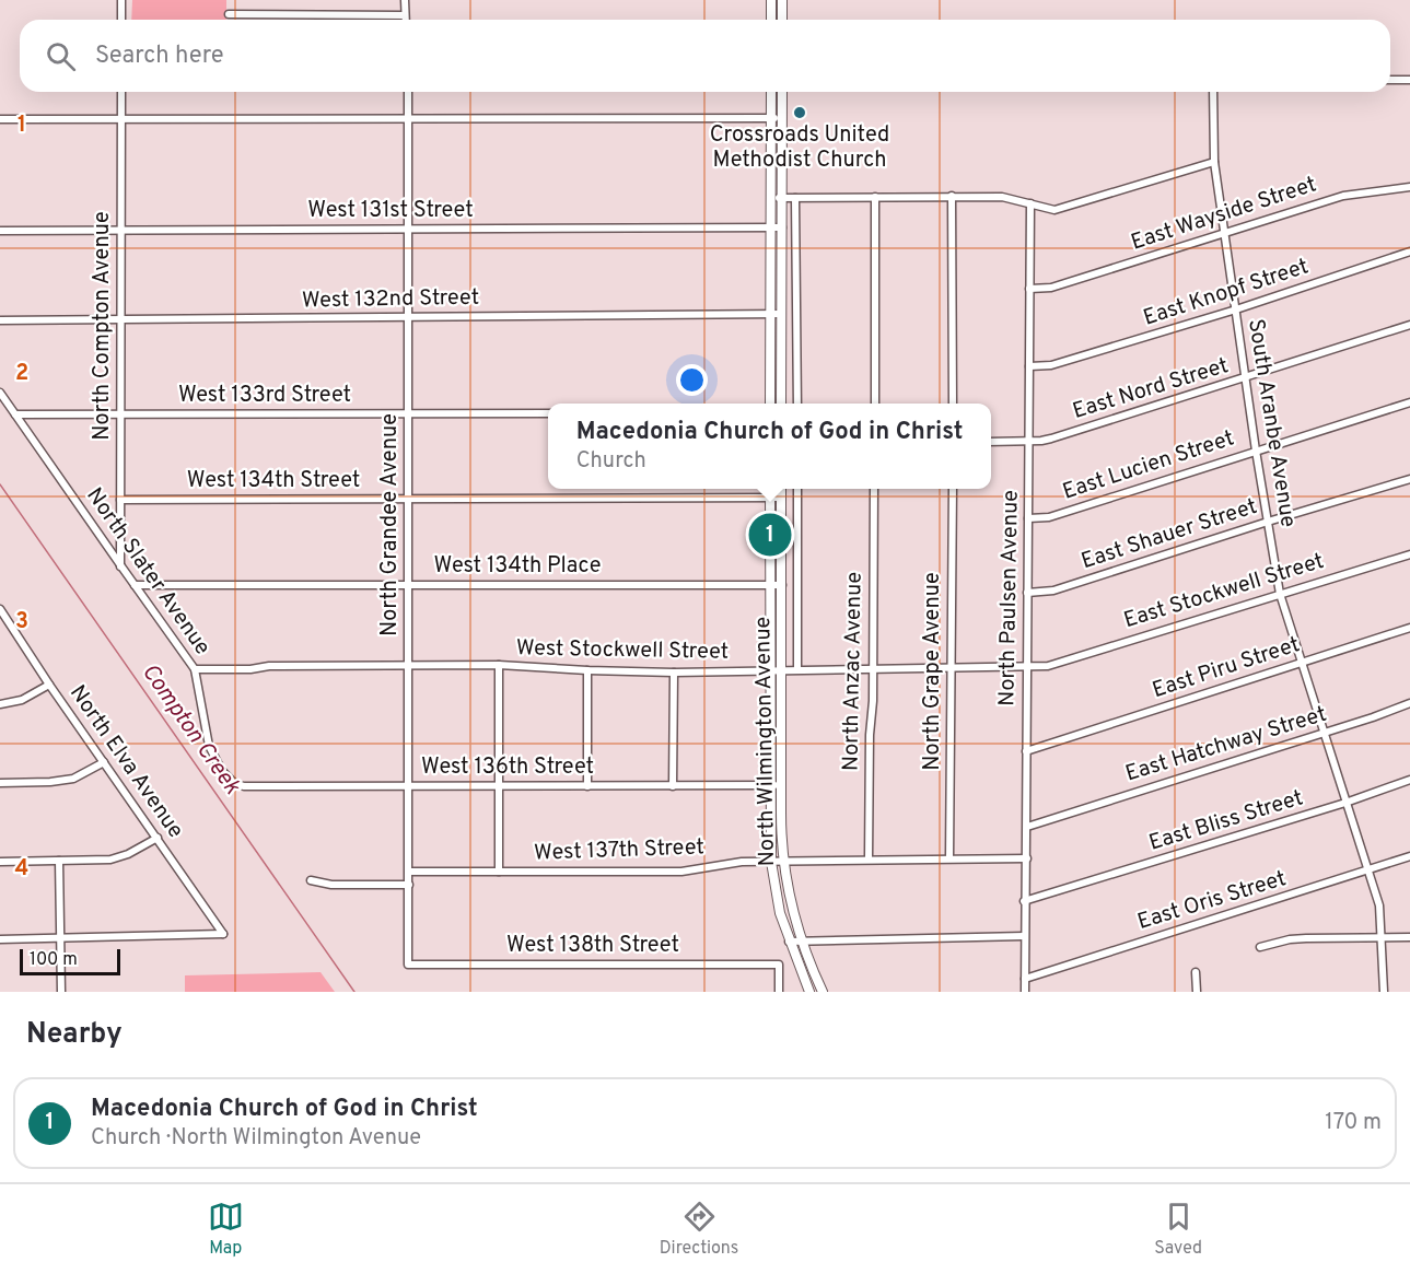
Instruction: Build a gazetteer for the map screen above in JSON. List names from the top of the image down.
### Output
{
  "streets": {
    "main road": ["North Wilmington Avenue"],
    "street": [
      "West 131st Street",
      "East Wayside Street",
      "East Knopf Street",
      "West 132nd Street",
      "North Compton Avenue",
      "East Nord Street",
      "West 133rd Street",
      "South Aranbe Avenue",
      "East Lucien Street",
      "West 134th Street",
      "North Grandee Avenue",
      "East Shauer Street",
      "West 134th Place",
      "North Slater Avenue",
      "East Stockwell Street",
      "North Paulsen Avenue",
      "West Stockwell Street",
      "East Piru Street",
      "North Anzac Avenue",
      "North Grape Avenue",
      "East Hatchway Street",
      "North Elva Avenue",
      "West 136th Street",
      "East Bliss Street",
      "West 137th Street",
      "East Oris Street",
      "West 138th Street"
    ]
  },
  "crossings": [
    ["West 131st Street", "North Compton Avenue"],
    ["West 131st Street", "North Grandee Avenue"],
    ["East Wayside Street", "South Aranbe Avenue"],
    ["East Wayside Street", "North Paulsen Avenue"],
    ["East Knopf Street", "South Aranbe Avenue"],
    ["East Knopf Street", "North Paulsen Avenue"],
    ["West 132nd Street", "North Compton Avenue"],
    ["West 132nd Street", "North Grandee Avenue"],
    ["North Compton Avenue", "West 133rd Street"],
    ["North Compton Avenue", "West 134th Street"],
    ["North Compton Avenue", "North Slater Avenue"],
    ["East Nord Street", "South Aranbe Avenue"],
    ["East Nord Street", "North Paulsen Avenue"],
    ["West 133rd Street", "North Grandee Avenue"],
    ["West 133rd Street", "North Slater Avenue"],
    ["South Aranbe Avenue", "East Lucien Street"],
    ["South Aranbe Avenue", "East Shauer Street"],
    ["South Aranbe Avenue", "East Stockwell Street"],
    ["South Aranbe Avenue", "East Piru Street"],
    ["South Aranbe Avenue", "East Hatchway Street"],
    ["South Aranbe Avenue", "East Bliss Street"],
    ["South Aranbe Avenue", "East Oris Street"],
    ["East Lucien Street", "North Paulsen Avenue"],
    ["West 134th Street", "North Grandee Avenue"],
    ["West 134th Street", "North Wilmington Avenue"],
    ["North Grandee Avenue", "West 134th Place"],
    ["North Grandee Avenue", "West Stockwell Street"],
    ["North Grandee Avenue", "West 136th Street"],
    ["North Grandee Avenue", "West 137th Street"],
    ["North Grandee Avenue", "West 138th Street"],
    ["East Shauer Street", "North Paulsen Avenue"],
    ["West 134th Place", "North Slater Avenue"],
    ["West 134th Place", "North Wilmington Avenue"],
    ["North Slater Avenue", "West Stockwell Street"],
    ["North Slater Avenue", "West 136th Street"],
    ["East Stockwell Street", "West Stockwell Street"],
    ["North Paulsen Avenue", "West Stockwell Street"],
    ["North Paulsen Avenue", "East Piru Street"],
    ["North Paulsen Avenue", "East Hatchway Street"],
    ["North Paulsen Avenue", "East Bliss Street"],
    ["North Paulsen Avenue", "West 137th Street"],
    ["North Paulsen Avenue", "East Oris Street"],
    ["West Stockwell Street", "North Anzac Avenue"],
    ["West Stockwell Street", "North Grape Avenue"],
    ["West Stockwell Street", "North Wilmington Avenue"],
    ["North Anzac Avenue", "West 137th Street"],
    ["North Grape Avenue", "West 137th Street"],
    ["North Wilmington Avenue", "West 136th Street"],
    ["North Wilmington Avenue", "West 137th Street"]
  ],
  "water": ["Compton Creek"],
  "places": ["Crossroads United Methodist Church"],
  "scale_bar": "100 m",
  "page": {
    "search": "Search here",
    "popup": ["Macedonia Church of God in Christ", "Church"],
    "pins": "1",
    "scale": "100 m",
    "heading": "Nearby",
    "list": [
      {
        "mark": "1",
        "name": "Macedonia Church of God in Christ",
        "note": "Church · North Wilmington Avenue",
        "value": "170 m"
      }
    ],
    "nav": ["Map", "Directions", "Saved"]
  },
  "grid": {
    "rows": [
      "1",
      "2",
      "3",
      "4"
    ]
  }
}
